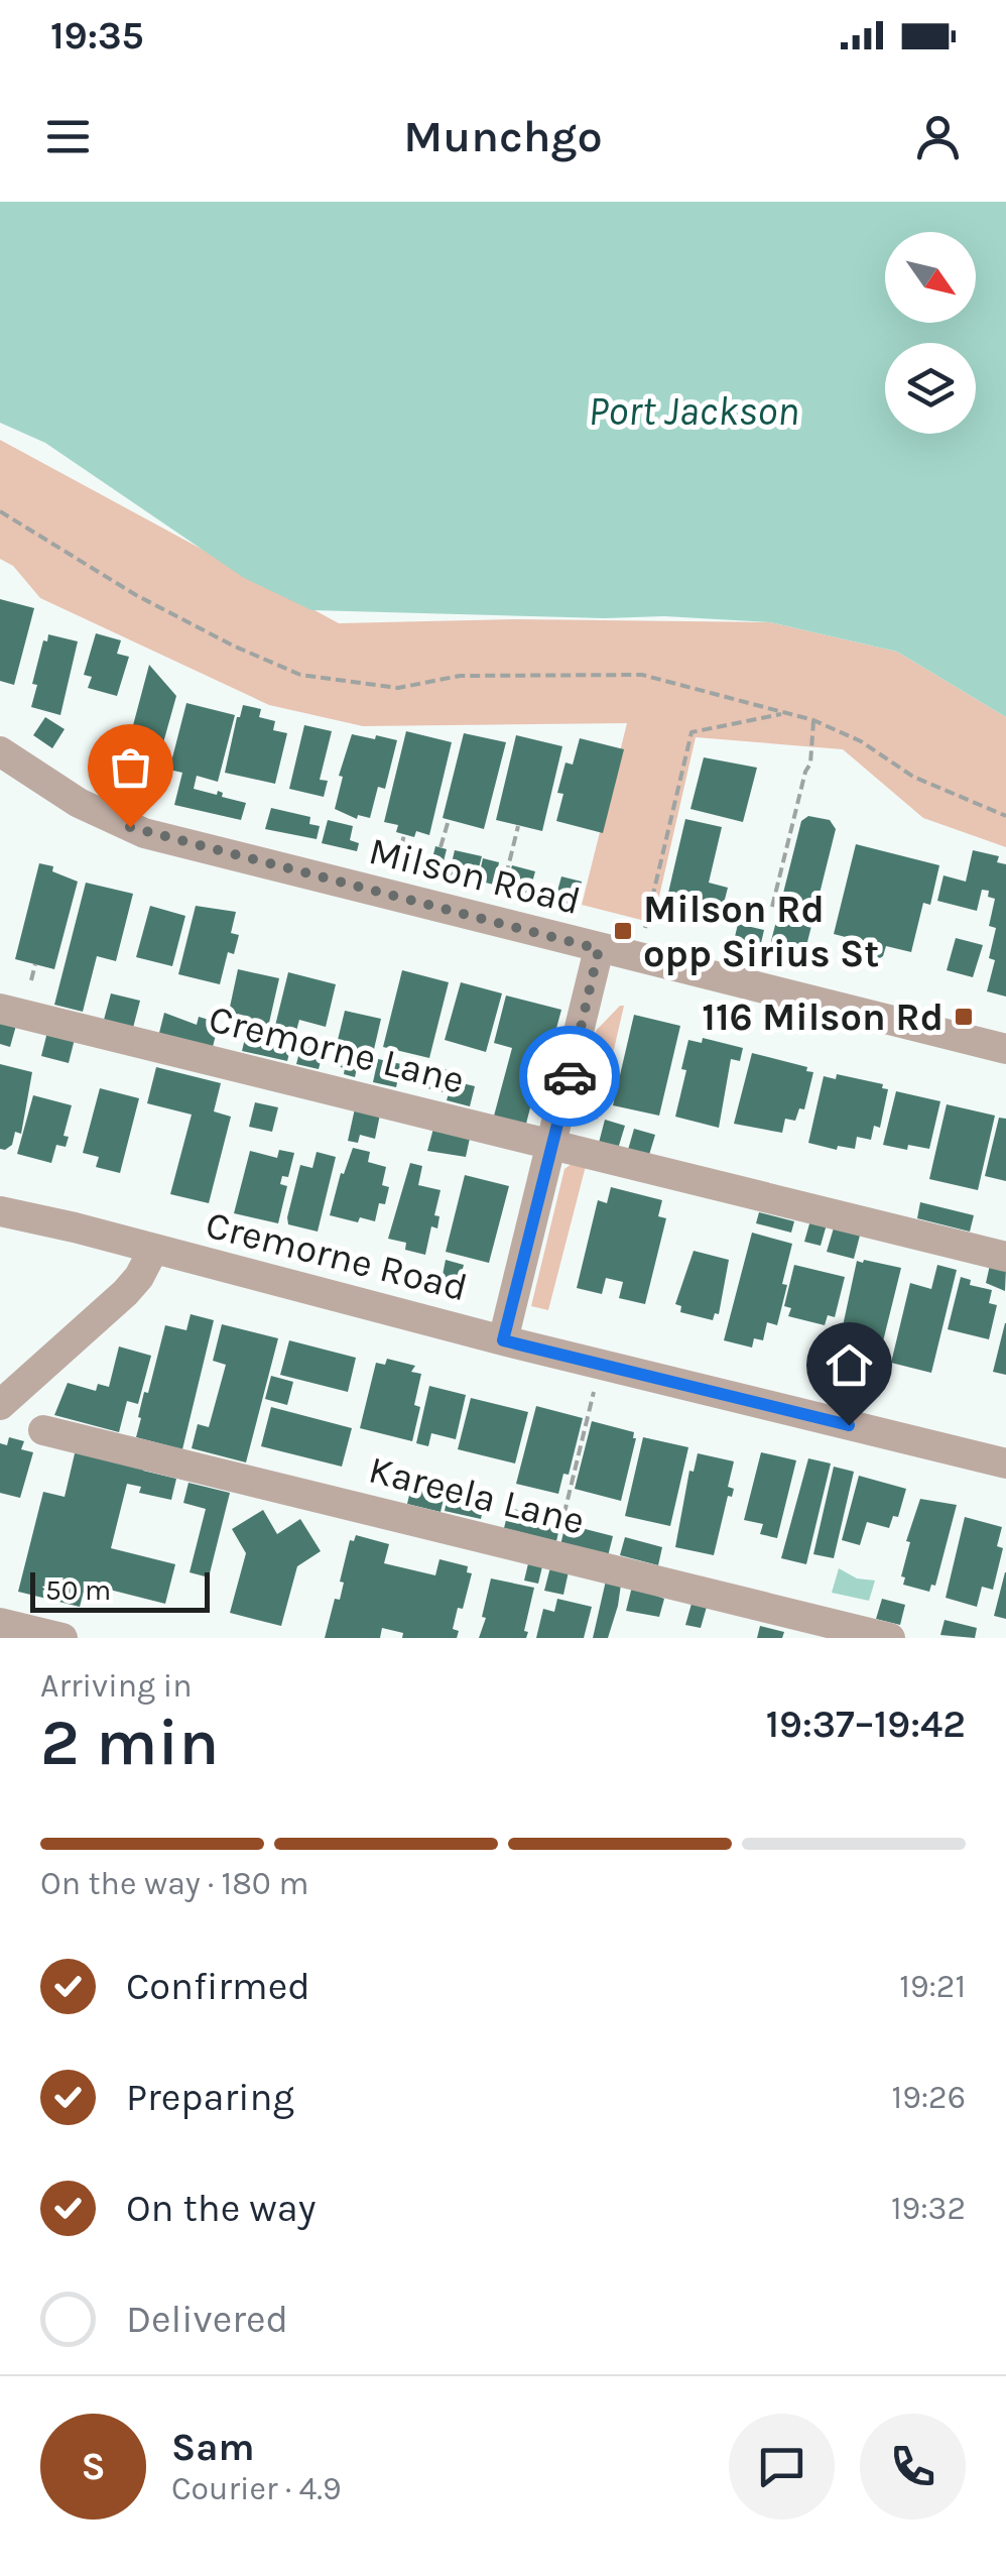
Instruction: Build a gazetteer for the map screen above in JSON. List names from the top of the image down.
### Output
{
  "streets": {
    "street": [
      "Milson Road",
      "Cremorne Lane",
      "Cremorne Road",
      "Kareela Lane"
    ]
  },
  "water": ["Port Jackson"],
  "places": {
    "transit": ["Milson Rd opp Sirius St", "116 Milson Rd"]
  },
  "scale_bar": "50 m",
  "north": "bottom right",
  "page": {
    "status": "19:35",
    "header": "Munchgo",
    "scale": "50 m",
    "heading": ["2 min", "Arriving in", "19:37–19:42"],
    "panel": ["Sam", "Courier · 4.9"],
    "bar": "On the way · 180 m",
    "list": [
      ["Confirmed", "19:21"],
      ["Preparing", "19:26"],
      ["On the way", "19:32"],
      "Delivered"
    ],
    "round": "S"
  }
}
